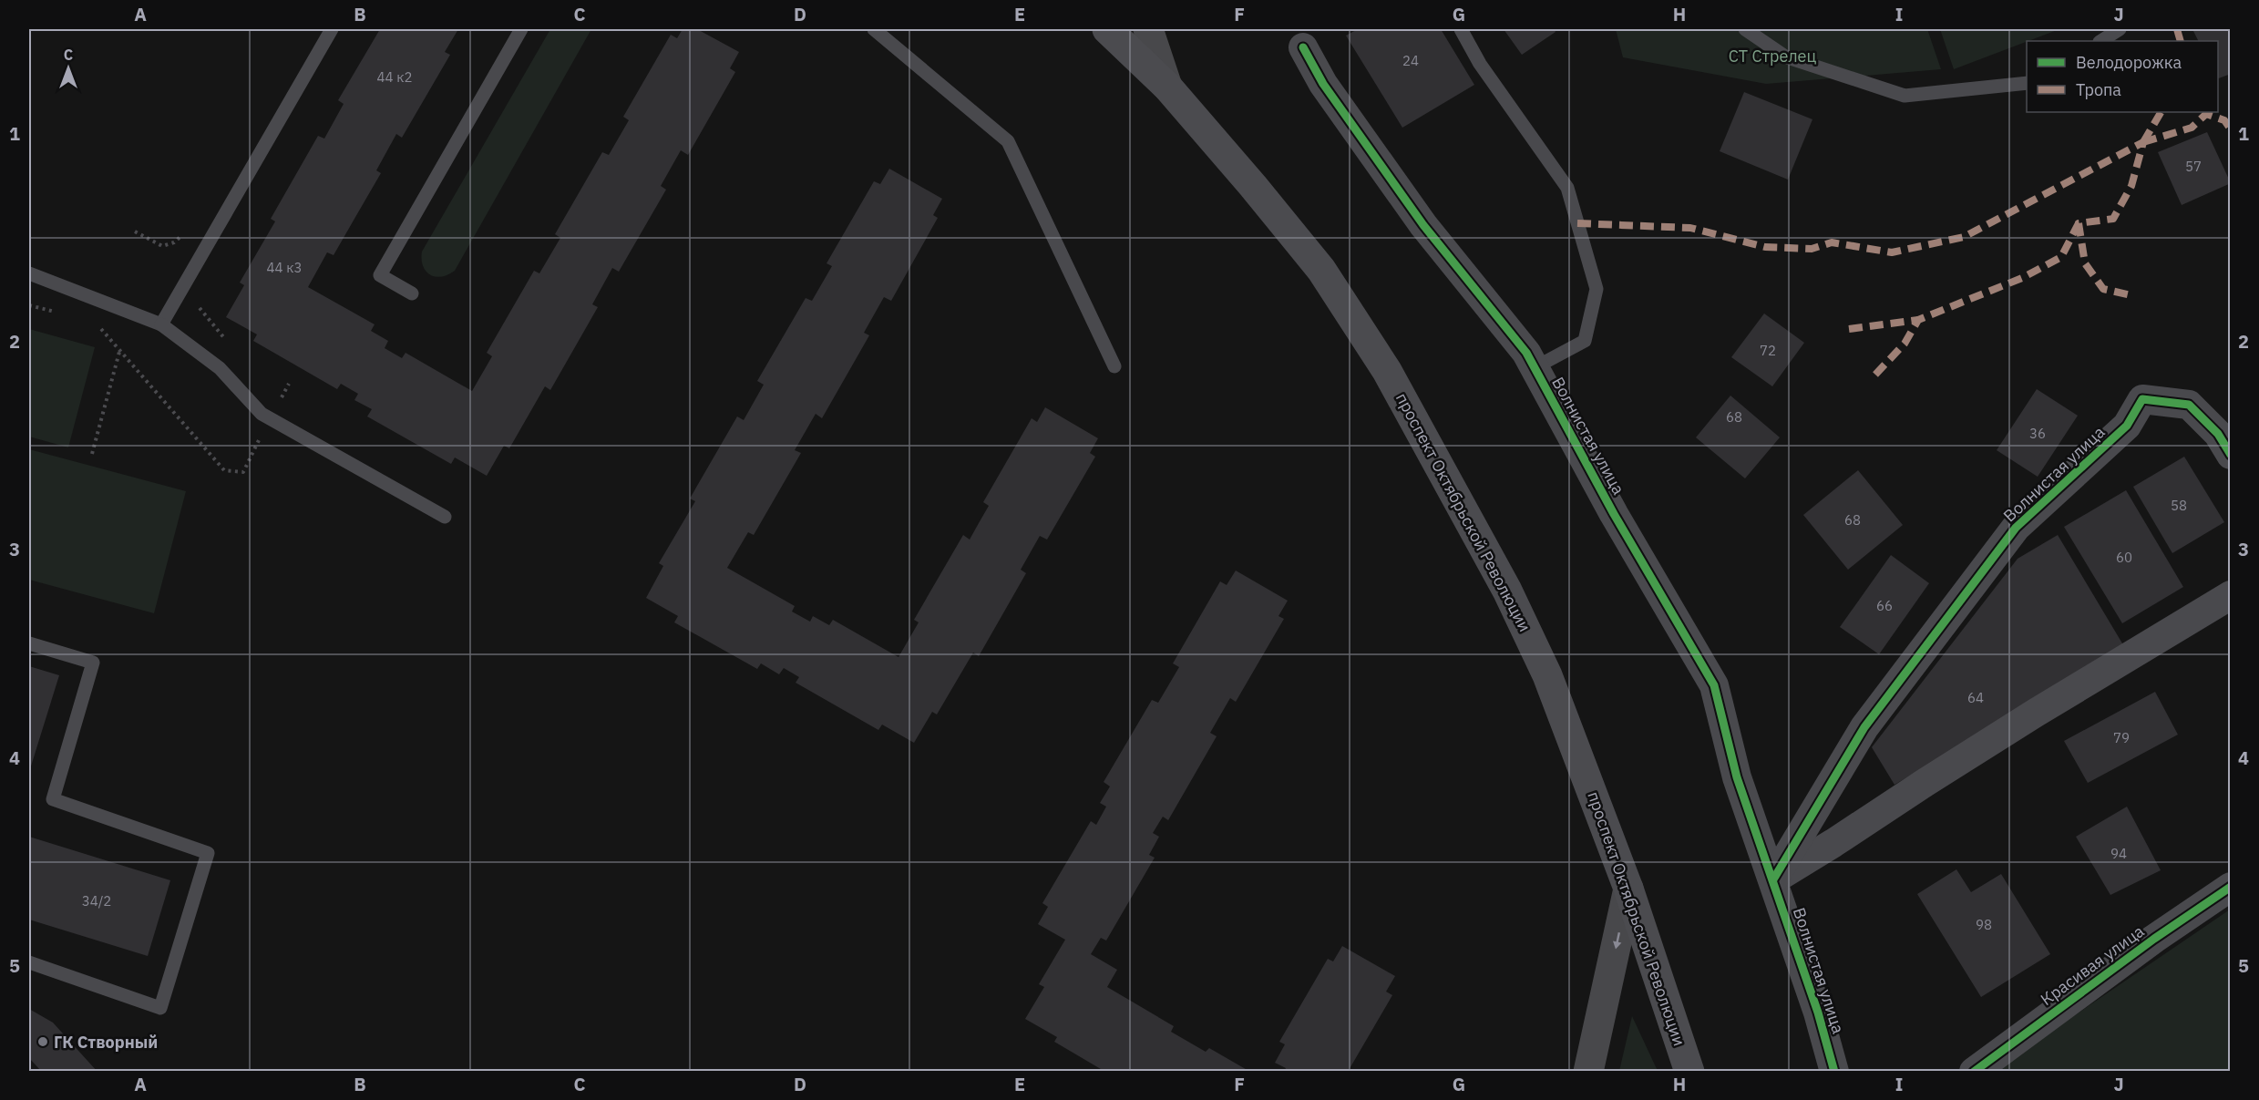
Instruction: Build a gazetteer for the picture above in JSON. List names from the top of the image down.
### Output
{
  "streets": {
    "main road": ["проспект Октябрьской Революции"],
    "street": ["Волнистая улица", "Красивая улица"]
  },
  "parks": ["СТ Стрелец"],
  "places": ["ГК Створный"],
  "house_numbers": [
    "24",
    "44 к2",
    "57",
    "44 к3",
    "72",
    "68",
    "36",
    "58",
    "68",
    "60",
    "66",
    "64",
    "79",
    "94",
    "34/2",
    "98"
  ],
  "legend": ["Велодорожка", "Тропа"],
  "north": "top",
  "grid": {
    "columns": [
      "A",
      "B",
      "C",
      "D",
      "E",
      "F",
      "G",
      "H",
      "I",
      "J"
    ],
    "rows": [
      "1",
      "2",
      "3",
      "4",
      "5"
    ]
  }
}
